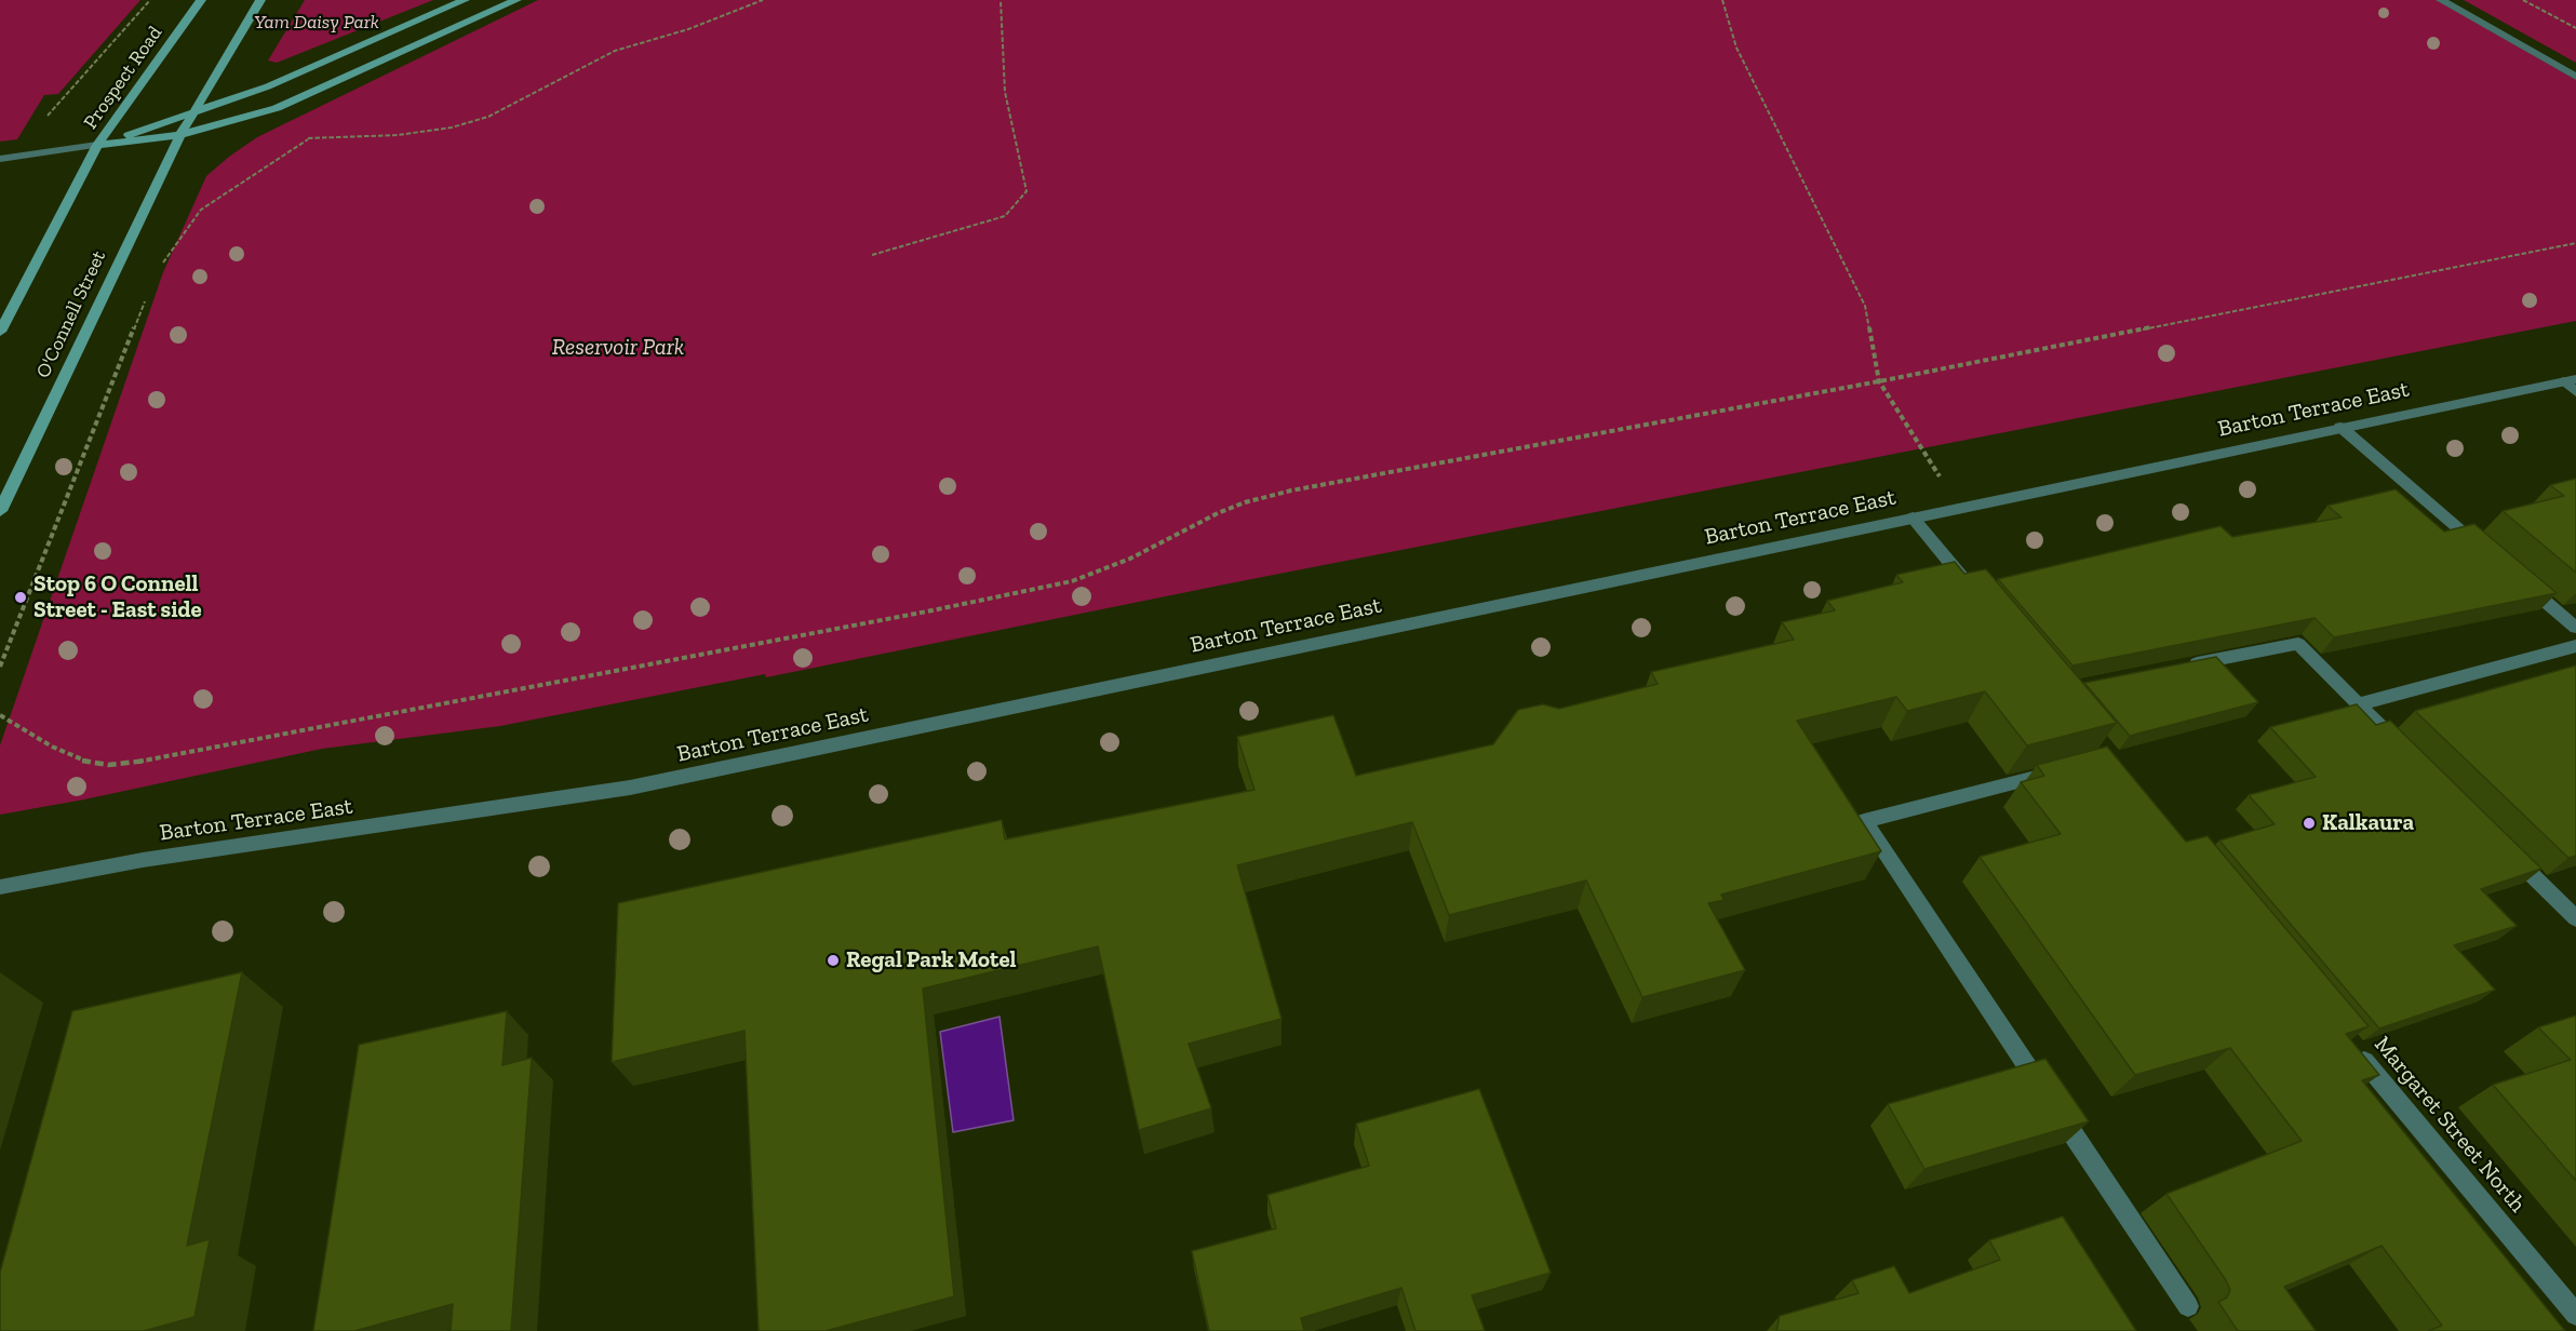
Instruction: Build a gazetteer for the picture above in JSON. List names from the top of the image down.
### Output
{
  "streets": {
    "main road": ["Prospect Road", "O'Connell Street"],
    "street": ["Barton Terrace East", "Margaret Street North"]
  },
  "parks": ["Yam Daisy Park", "Reservoir Park"],
  "places": ["Stop 6 O Connell Street - East side", "Kalkaura", "Regal Park Motel"]
}
